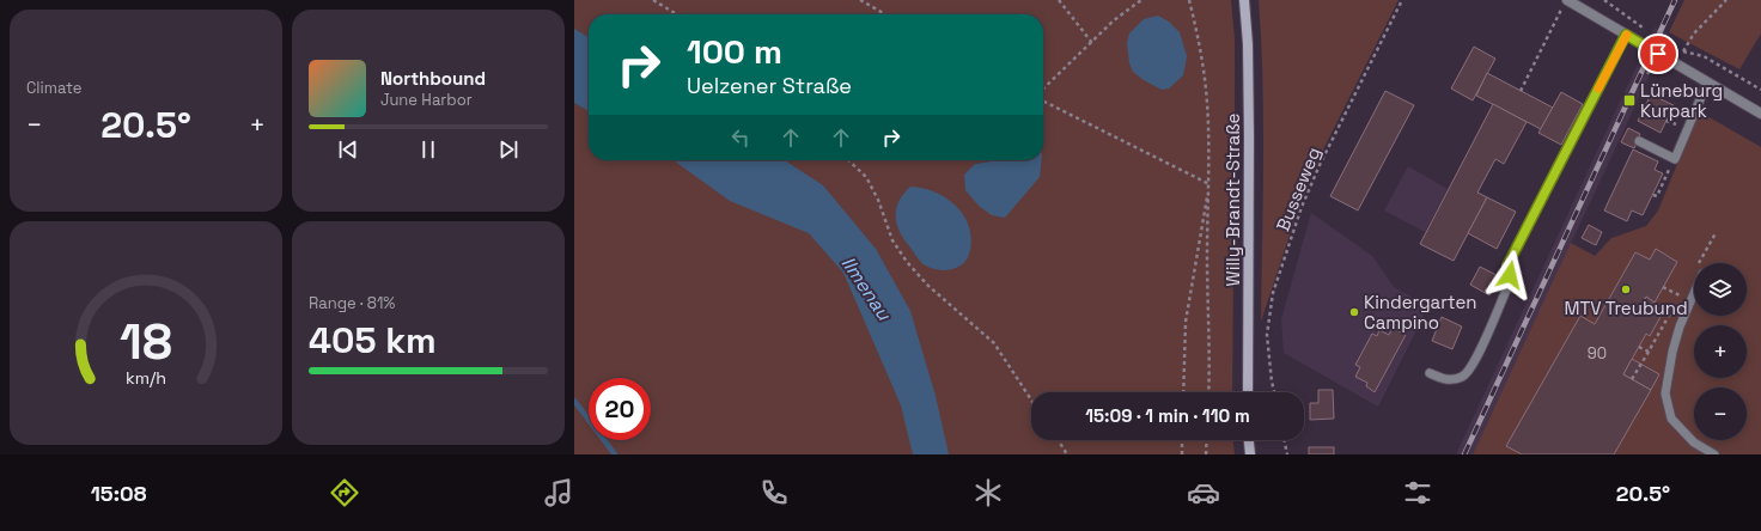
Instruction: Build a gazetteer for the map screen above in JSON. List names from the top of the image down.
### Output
{
  "streets": {
    "main road": ["Willy-Brandt-Straße"],
    "path": ["Busseweg"]
  },
  "water": ["Ilmenau"],
  "places": {
    "transit": ["Lüneburg Kurpark"],
    "other": ["MTV Treubund", "Kindergarten Campino"]
  },
  "house_numbers": ["90"],
  "page": {
    "tile": [
      "Climate",
      ["Range · 81%", "405 km"]
    ],
    "turn": ["100 m", "Uelzener Straße"],
    "song": ["Northbound", "June Harbor"],
    "heat": ["−", "20.5°", "+"],
    "map_buttons": ["+", "−"],
    "limit": "20",
    "trip": "15:09 · 1 min · 110 m",
    "tabs": ["15:08", "20.5°"],
    "gauge": ["18", "km/h"]
  }
}
